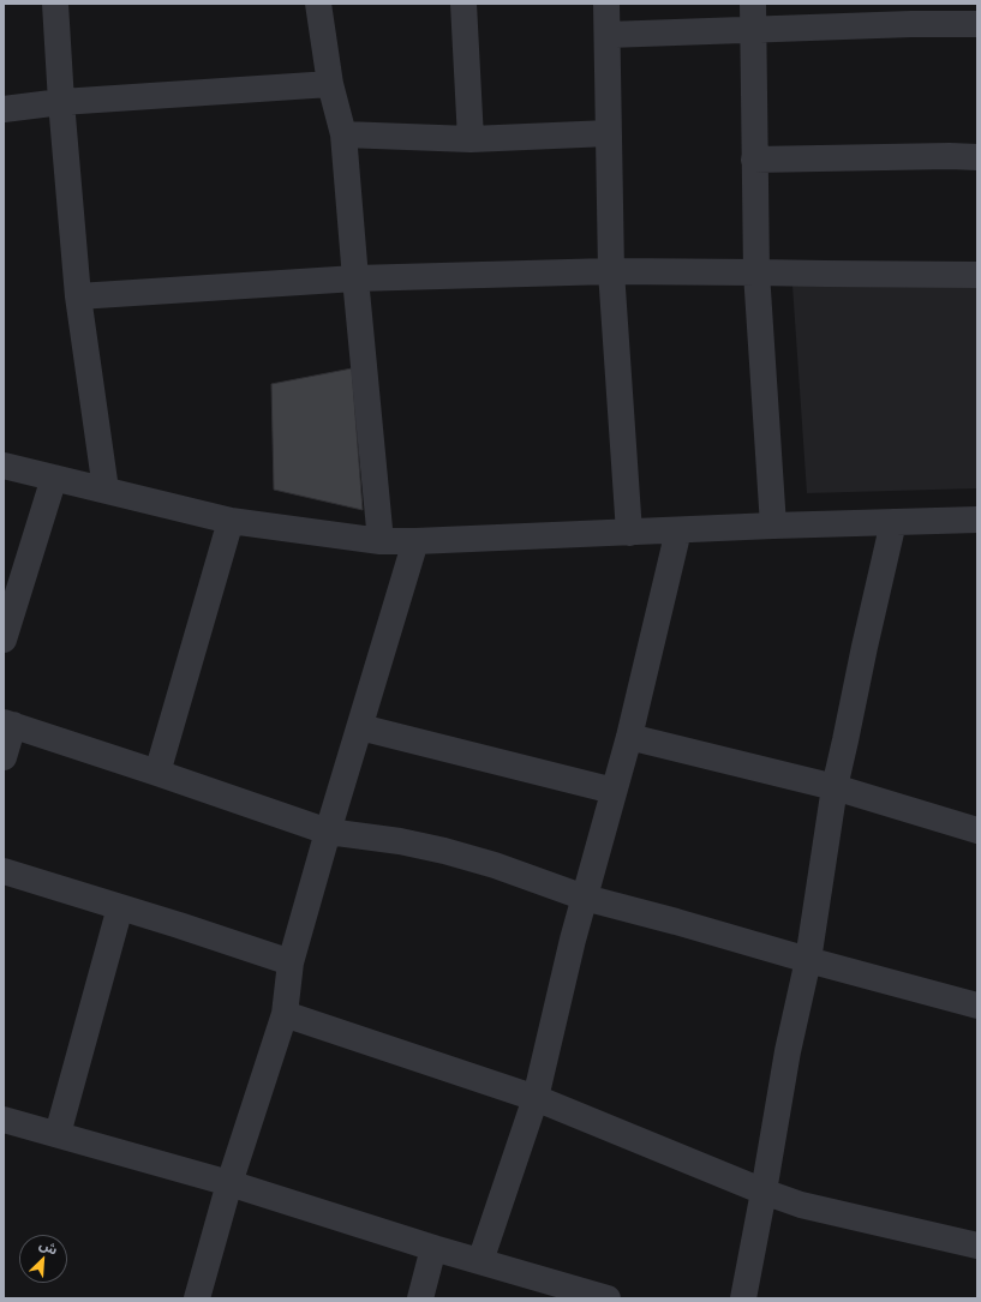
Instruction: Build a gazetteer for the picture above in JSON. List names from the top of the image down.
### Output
{
  "north": "top right"
}
